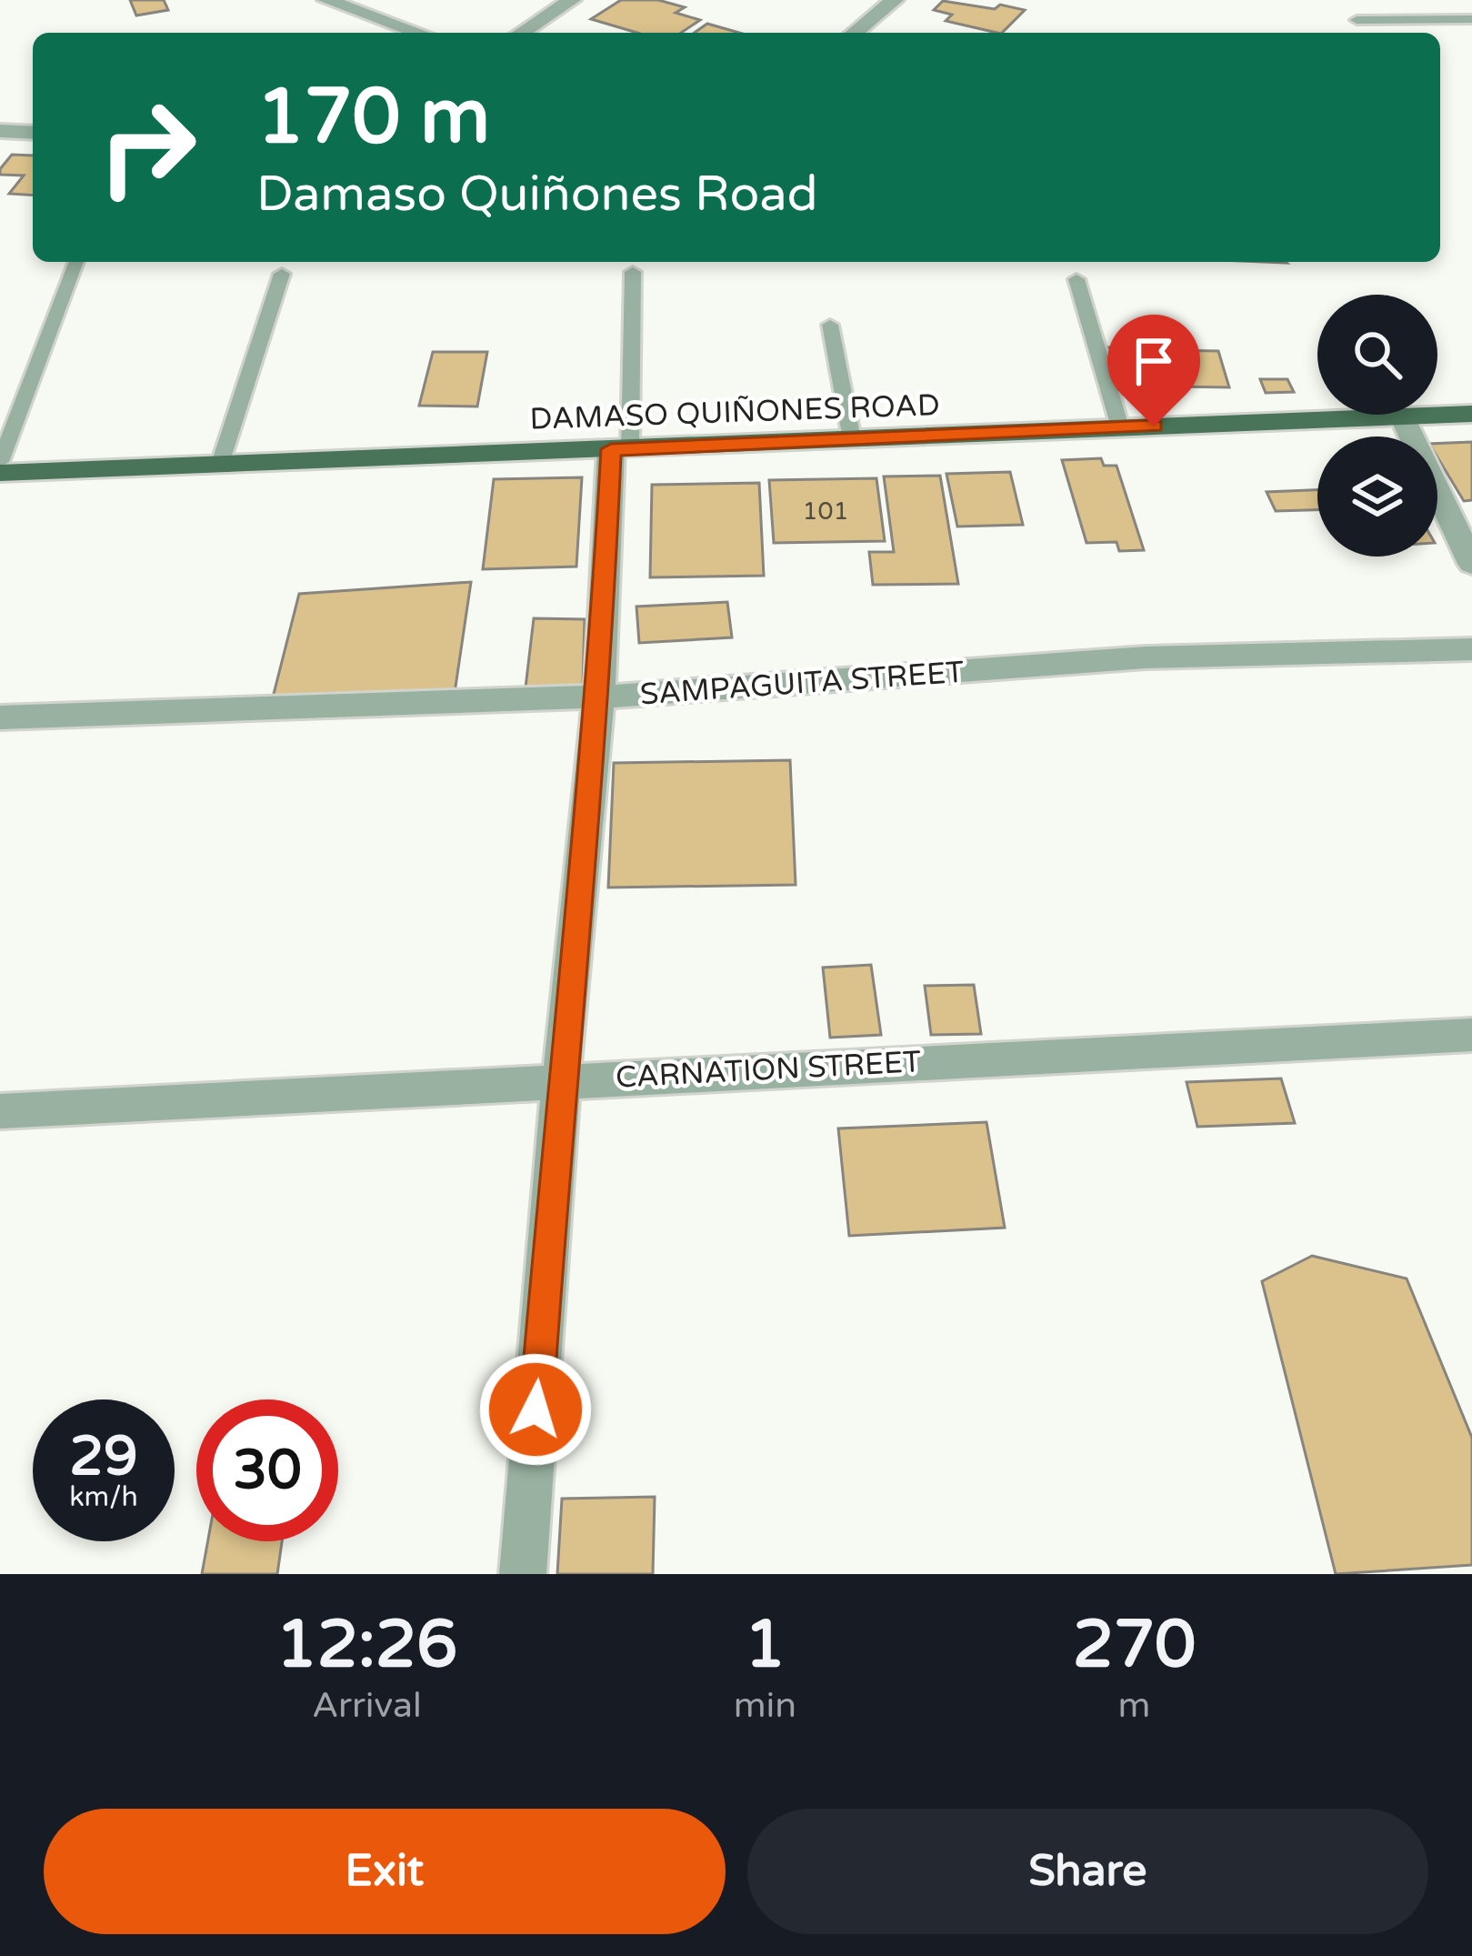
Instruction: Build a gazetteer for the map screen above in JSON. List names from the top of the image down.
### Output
{
  "streets": {
    "main road": ["DAMASO QUIÑONES ROAD"],
    "street": ["SAMPAGUITA STREET", "CARNATION STREET"]
  },
  "house_numbers": ["101"],
  "page": {
    "turn": ["170 m", "Damaso Quiñones Road"],
    "speed": "29 km/h",
    "limit": "30",
    "eta": [
      "12:26",
      "Arrival",
      "1",
      "min",
      "270",
      "m"
    ],
    "buttons": ["Exit", "Share"]
  }
}
